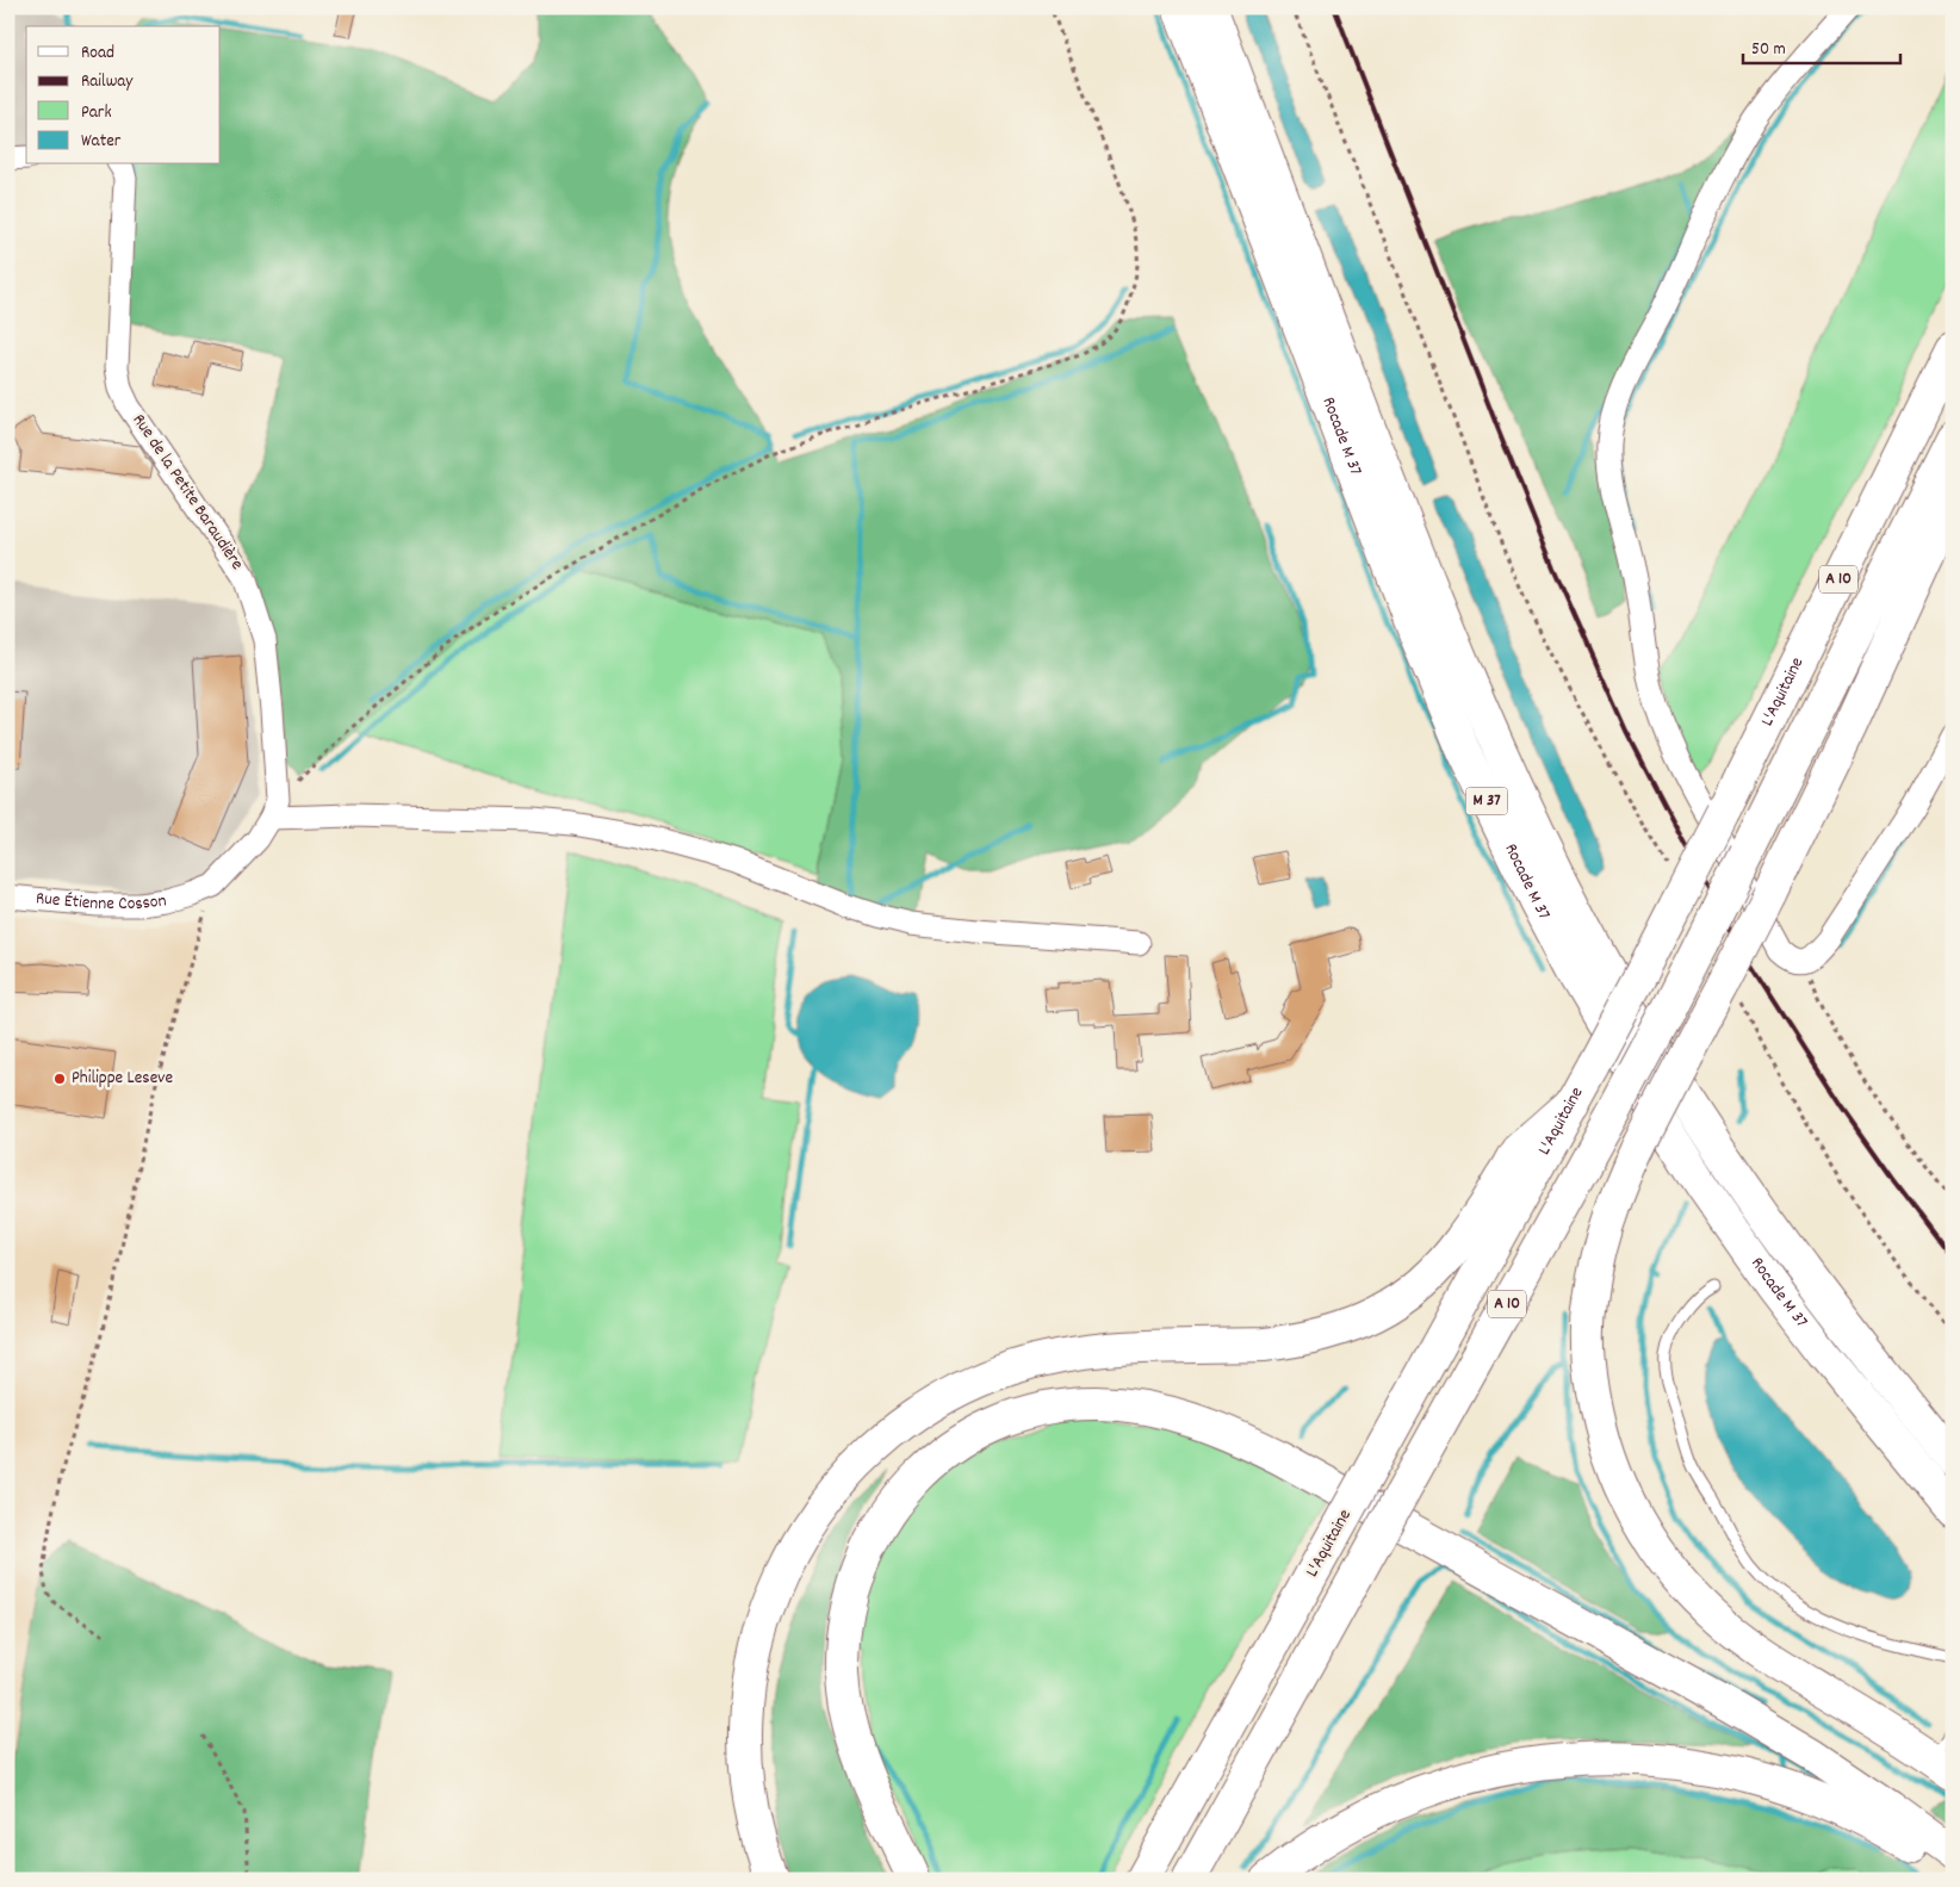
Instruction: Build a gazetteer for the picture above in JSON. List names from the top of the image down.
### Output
{
  "streets": {
    "highway": [
      "Rocade M 37",
      "A 10",
      "L'Aquitaine",
      "M 37"
    ],
    "street": ["Rue de la Petite Baraudière", "Rue Étienne Cosson"]
  },
  "places": ["Philippe Leseve"],
  "legend": [
    "Road",
    "Railway",
    "Park",
    "Water"
  ],
  "scale_bar": "50 m"
}
